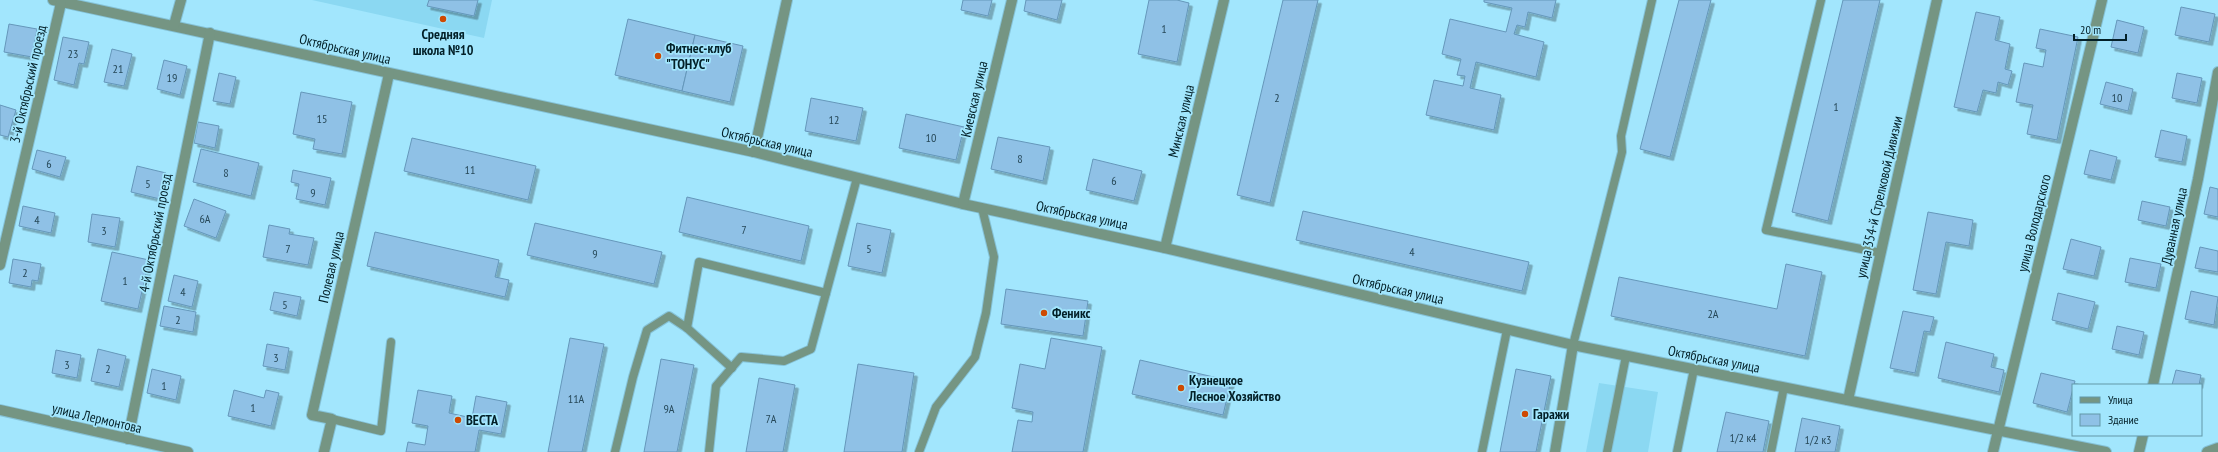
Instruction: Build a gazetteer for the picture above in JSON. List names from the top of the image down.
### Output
{
  "streets": {
    "street": [
      "Октябрьская улица",
      "3-й Октябрьский проезд",
      "Киевская улица",
      "Минская улица",
      "улица 354-й Стрелковой Дивизии",
      "улица Володарского",
      "Дуванная улица",
      "4-й Октябрьский проезд",
      "Полевая улица",
      "улица Лермонтова"
    ]
  },
  "crossings": [
    ["Октябрьская улица", "3-й Октябрьский проезд"],
    ["Октябрьская улица", "Киевская улица"],
    ["Октябрьская улица", "Минская улица"],
    ["Октябрьская улица", "улица 354-й Стрелковой Дивизии"],
    ["Октябрьская улица", "улица Володарского"],
    ["Октябрьская улица", "4-й Октябрьский проезд"],
    ["Октябрьская улица", "Полевая улица"],
    ["4-й Октябрьский проезд", "улица Лермонтова"]
  ],
  "places": [
    "Средняя школа №10",
    "Фитнес-клуб \"ТОНУС\"",
    "Феникс",
    "Кузнецкое Лесное Хозяйство",
    "Гаражи",
    "ВЕСТА"
  ],
  "house_numbers": [
    "1",
    "23",
    "21",
    "19",
    "2",
    "10",
    "1",
    "15",
    "12",
    "10",
    "8",
    "6",
    "11",
    "8",
    "6",
    "5",
    "9",
    "6А",
    "4",
    "7",
    "3",
    "7",
    "5",
    "4",
    "9",
    "2",
    "1",
    "4",
    "5",
    "2А",
    "2",
    "3",
    "3",
    "2",
    "1",
    "11А",
    "1",
    "9А",
    "7А",
    "1/2 к4",
    "1/2 к3"
  ],
  "legend": ["Улица", "Здание"],
  "scale_bar": "20 m"
}
